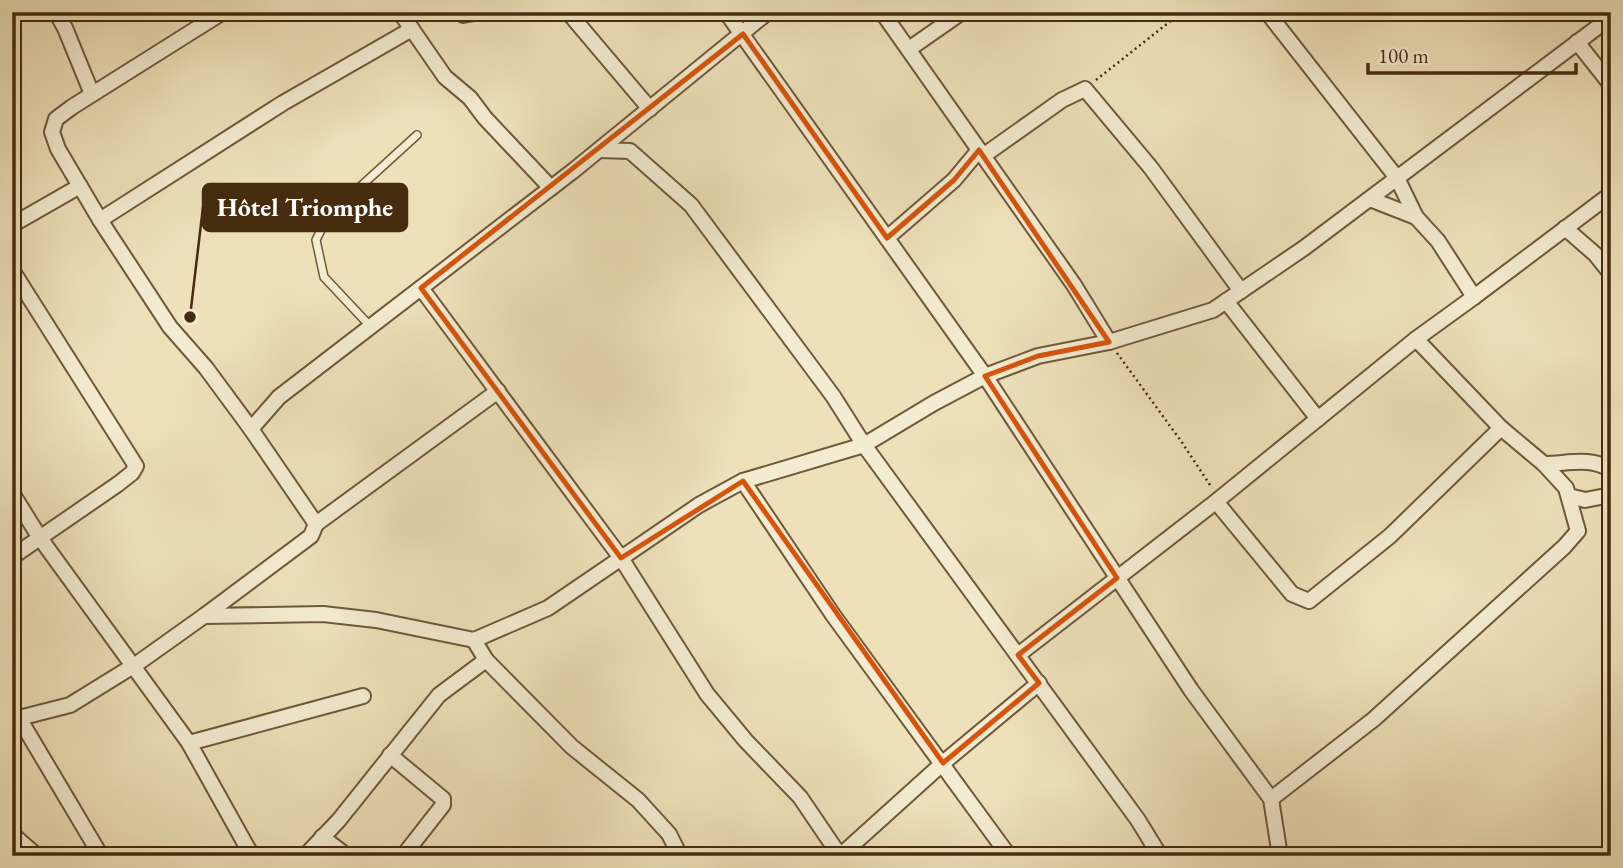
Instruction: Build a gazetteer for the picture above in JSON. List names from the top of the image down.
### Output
{
  "places": ["Hôtel Triomphe"],
  "scale_bar": "100 m"
}
